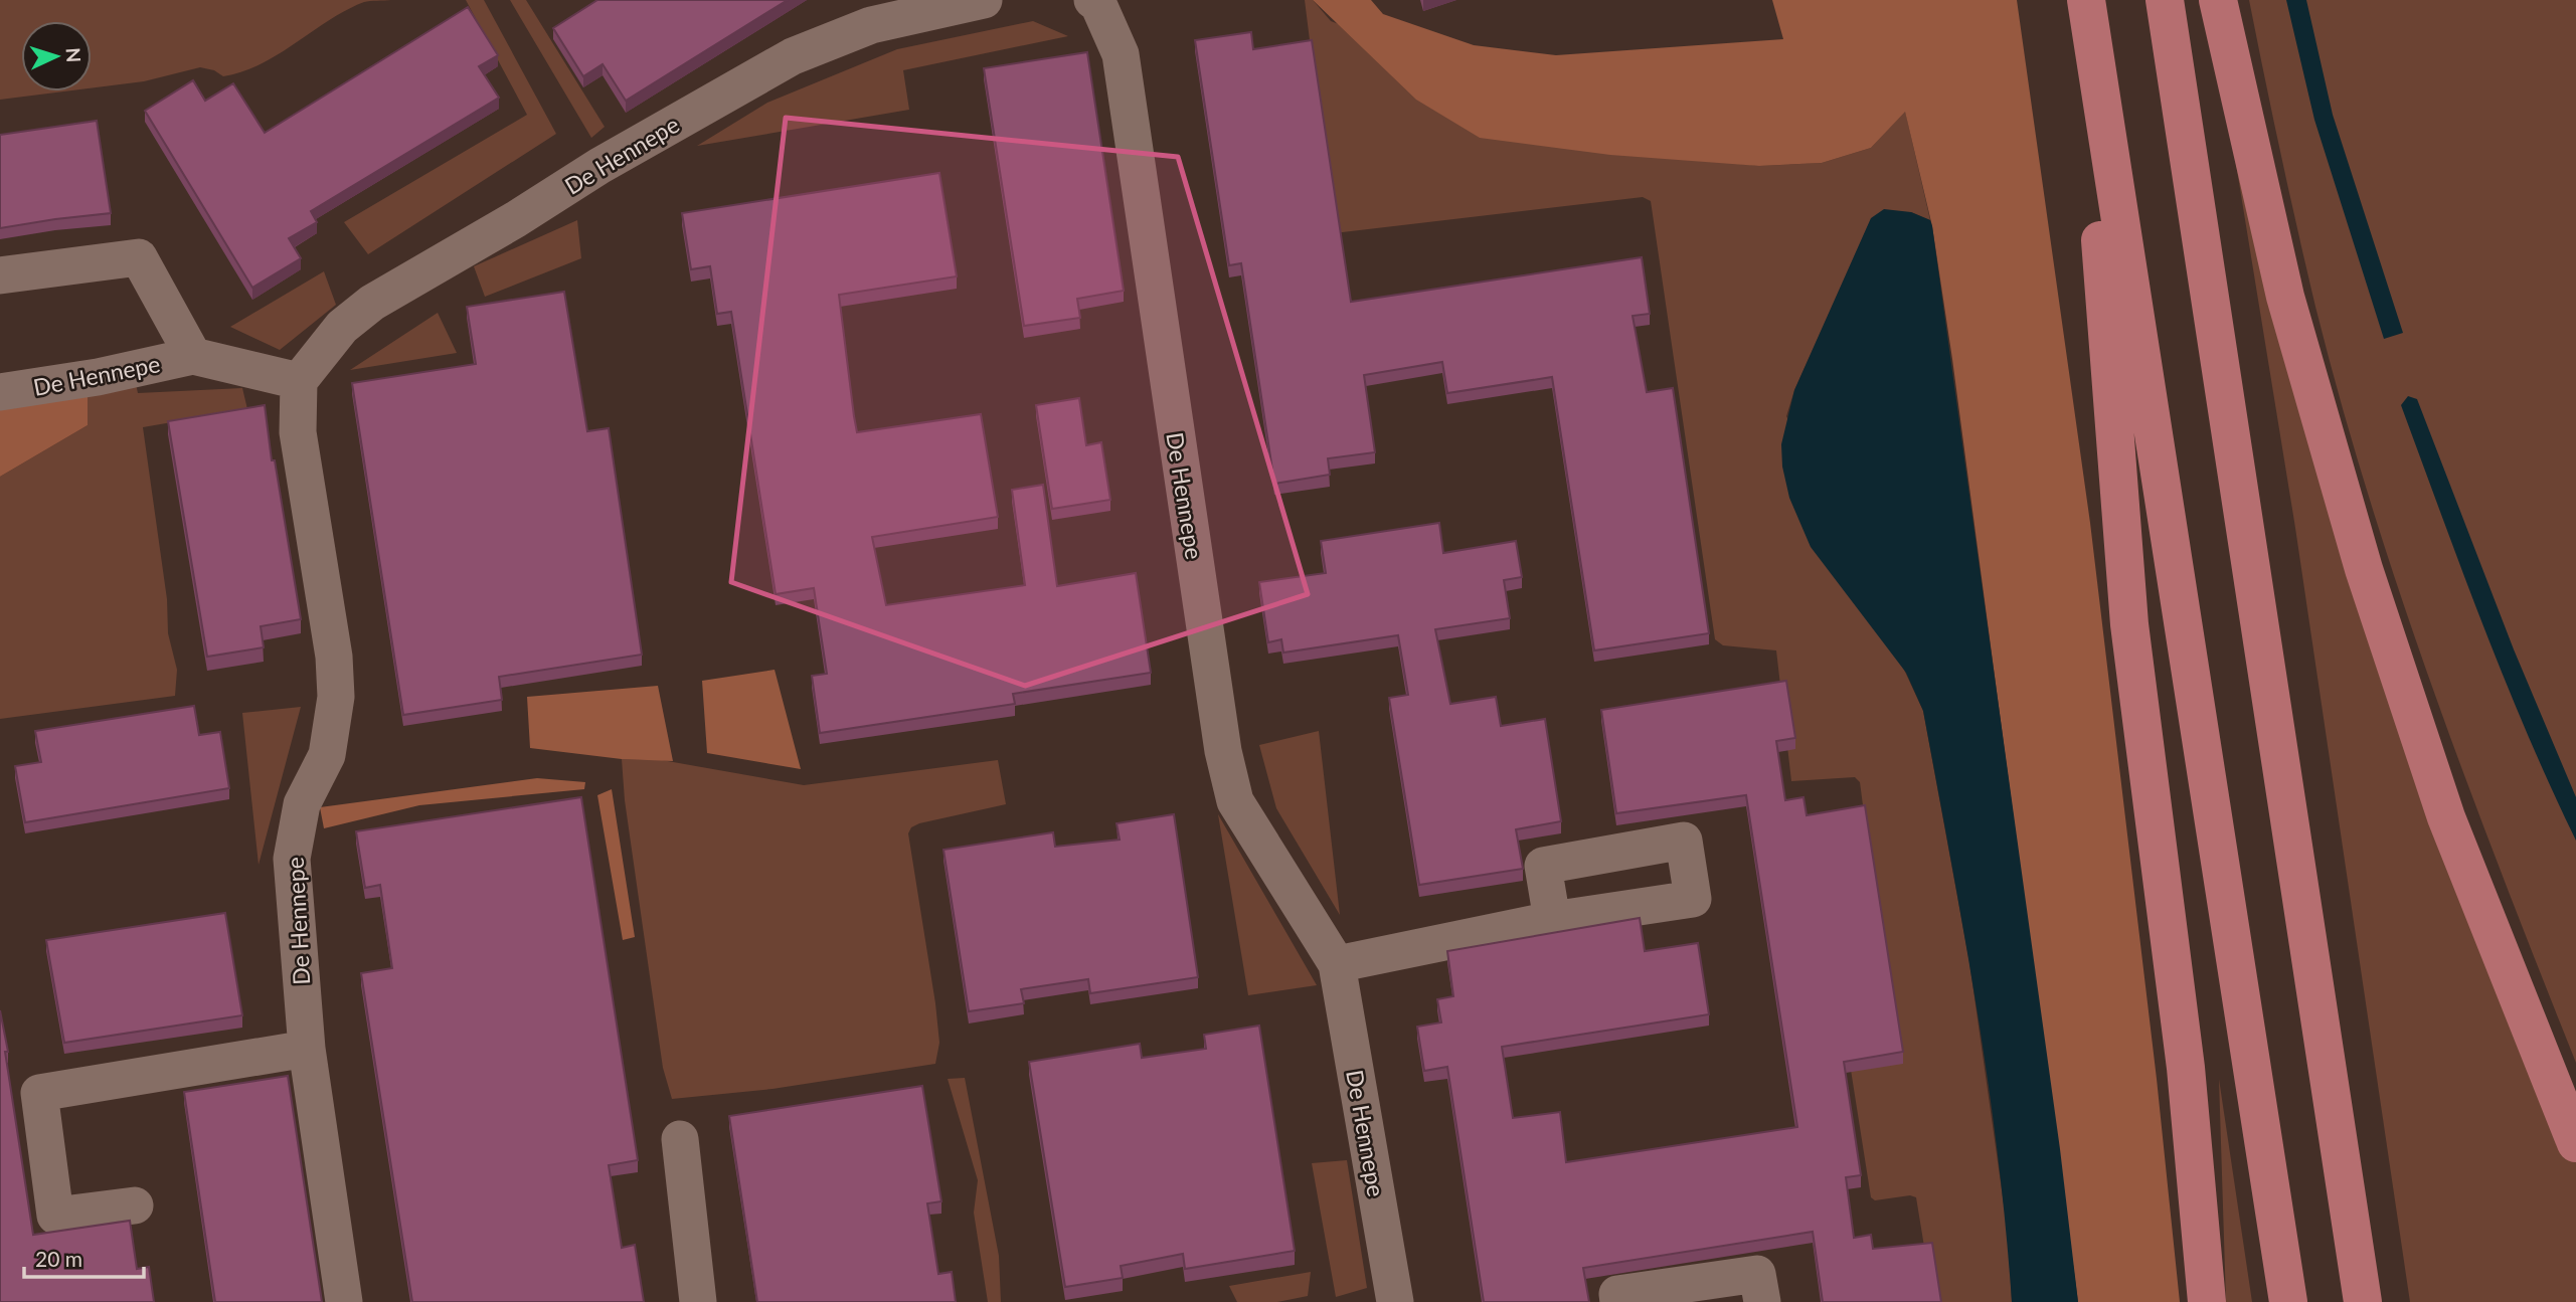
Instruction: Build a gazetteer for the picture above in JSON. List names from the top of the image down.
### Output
{
  "streets": {
    "street": ["De Hennepe"]
  },
  "scale_bar": "20 m",
  "north": "right"
}
